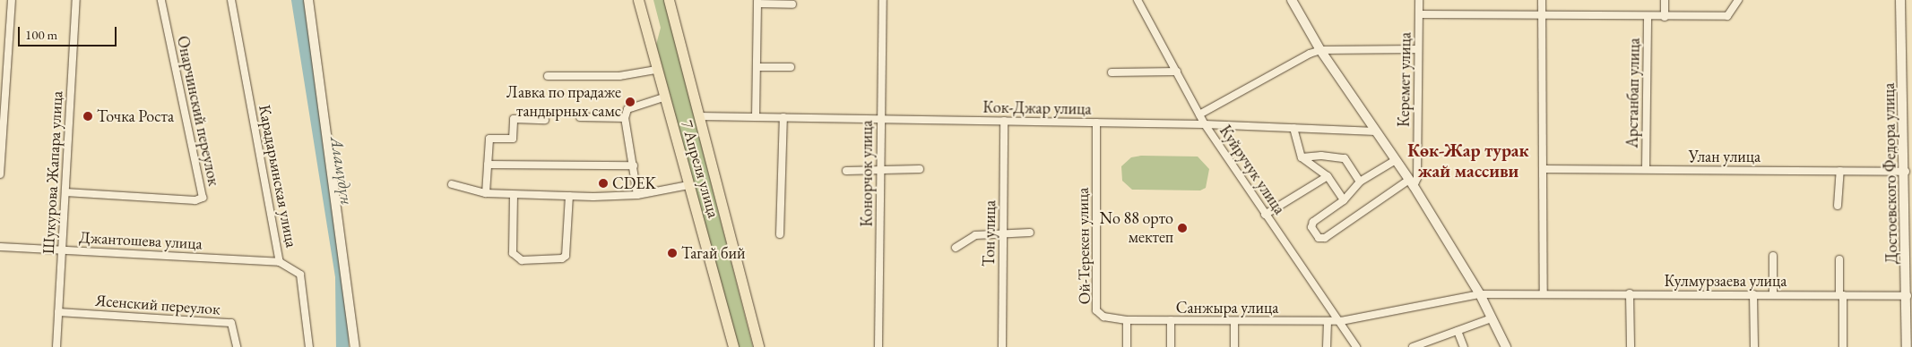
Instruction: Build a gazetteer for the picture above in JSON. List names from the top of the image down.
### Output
{
  "streets": {
    "main road": ["7 Апреля улица"],
    "street": [
      "Керемет улица",
      "Арстанбап улица",
      "Кок-Джар улица",
      "Онарчинский переулок",
      "Улан улица",
      "Куйручук улица",
      "Шукурова Жапара улица",
      "Конорчок улица",
      "Достоевского Федора улица",
      "Карадарьинская улица",
      "Тон улица",
      "Джантошева улица",
      "Ой-Терекен улица",
      "Кулмурзаева улица",
      "Ясенский переулок",
      "Санжыра улица"
    ]
  },
  "crossings": [
    ["Керемет улица", "Арстанбап улица"],
    ["Арстанбап улица", "Улан улица"],
    ["Кок-Джар улица", "7 Апреля улица"],
    ["Кок-Джар улица", "Куйручук улица"],
    ["Кок-Джар улица", "Конорчок улица"],
    ["Кок-Джар улица", "Тон улица"],
    ["Кок-Джар улица", "Ой-Терекен улица"],
    ["Онарчинский переулок", "Шукурова Жапара улица"],
    ["Улан улица", "Достоевского Федора улица"],
    ["Куйручук улица", "Кулмурзаева улица"],
    ["Куйручук улица", "Санжыра улица"],
    ["Шукурова Жапара улица", "Джантошева улица"],
    ["Шукурова Жапара улица", "Ясенский переулок"],
    ["Достоевского Федора улица", "Кулмурзаева улица"],
    ["Карадарьинская улица", "Джантошева улица"],
    ["Ой-Терекен улица", "Санжыра улица"],
    ["Кулмурзаева улица", "Санжыра улица"]
  ],
  "districts": ["Көк-Жар турак жай массиви"],
  "water": ["Аламүдүн"],
  "places": [
    "Лавка по прадаже тандырных самс",
    "Точка Роста",
    "CDEK",
    "No 88 орто мектеп",
    "Тагай бий"
  ],
  "scale_bar": "100 m"
}
